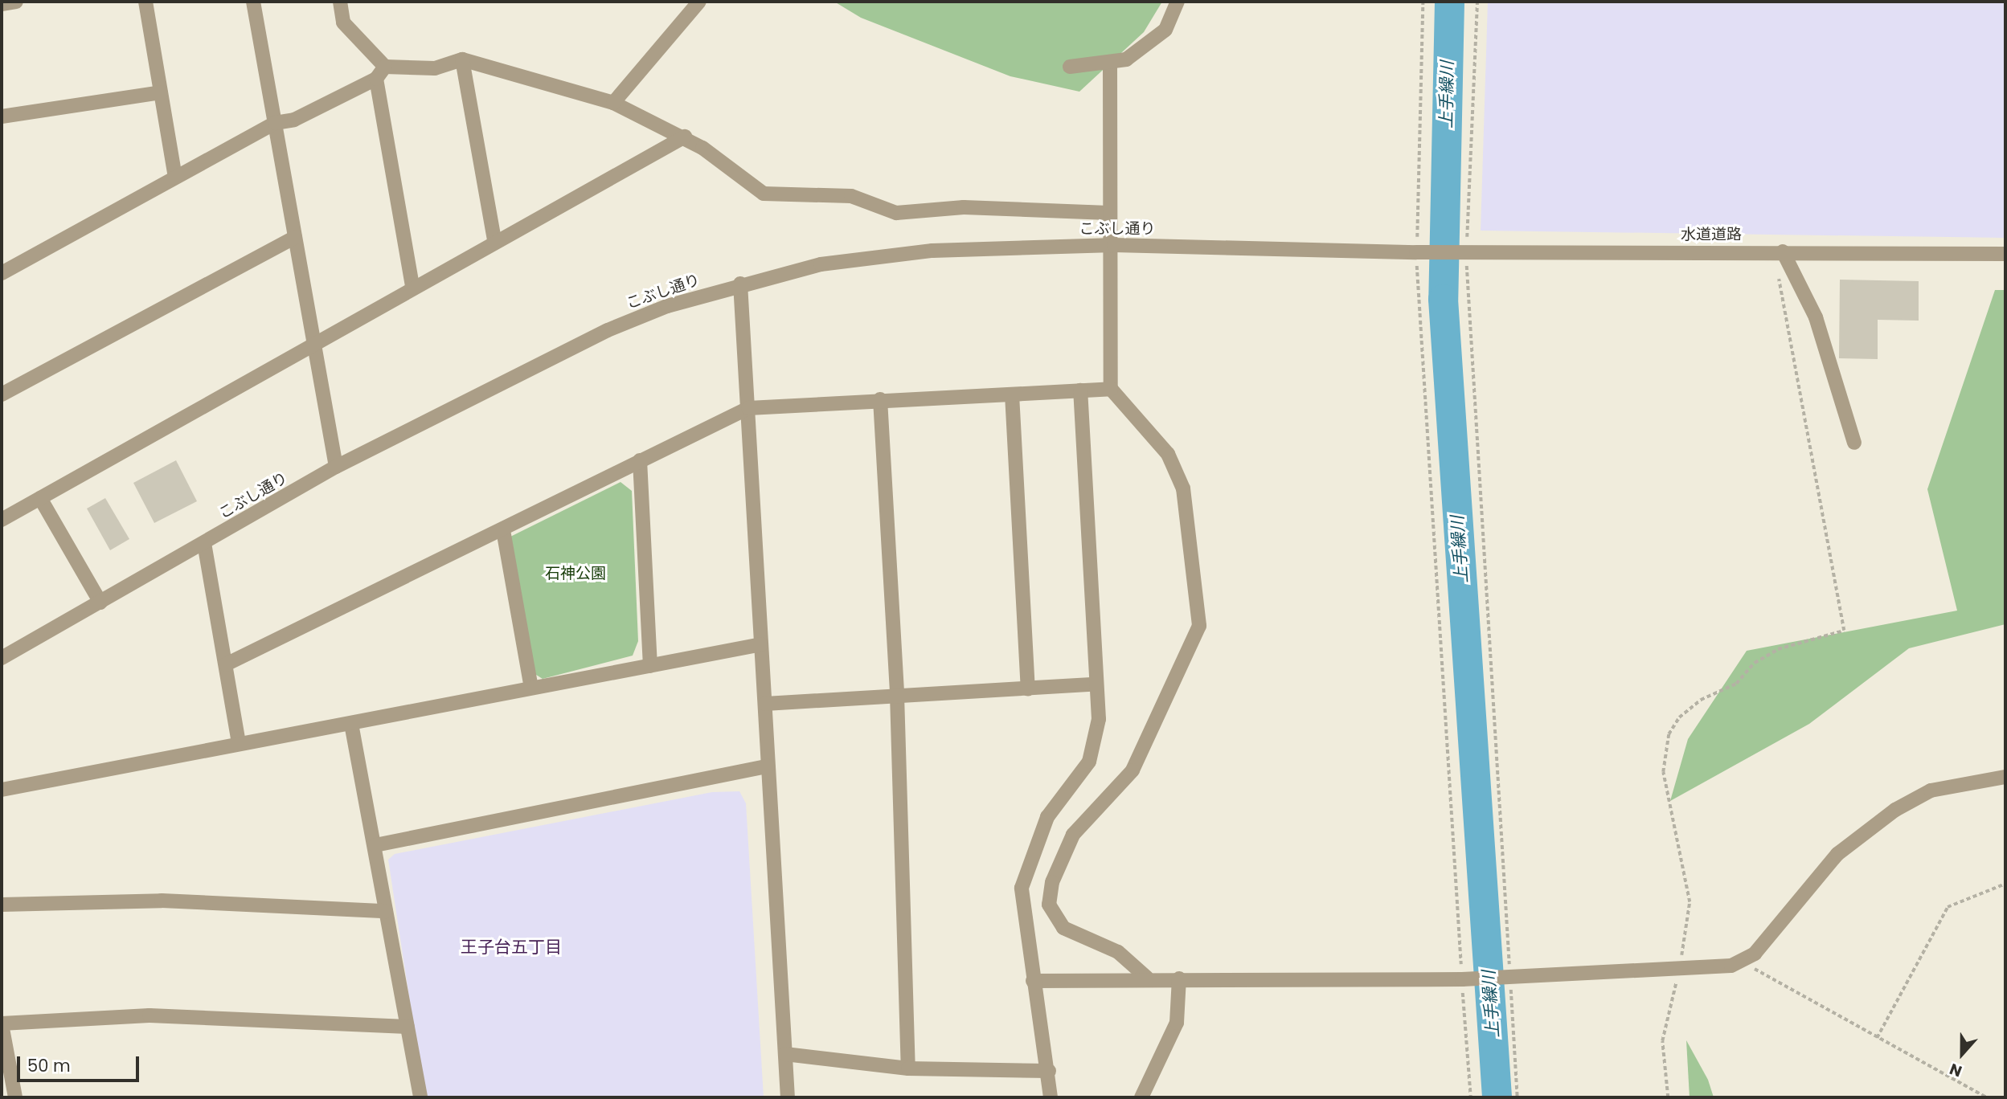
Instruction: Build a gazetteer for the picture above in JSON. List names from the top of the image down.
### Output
{
  "streets": {
    "street": ["こぶし通り", "水道道路"]
  },
  "crossings": [
    ["こぶし通り", "水道道路"]
  ],
  "districts": ["王子台五丁目"],
  "water": ["上手繰川"],
  "parks": ["石神公園"],
  "scale_bar": "50 m",
  "north": "bottom"
}
